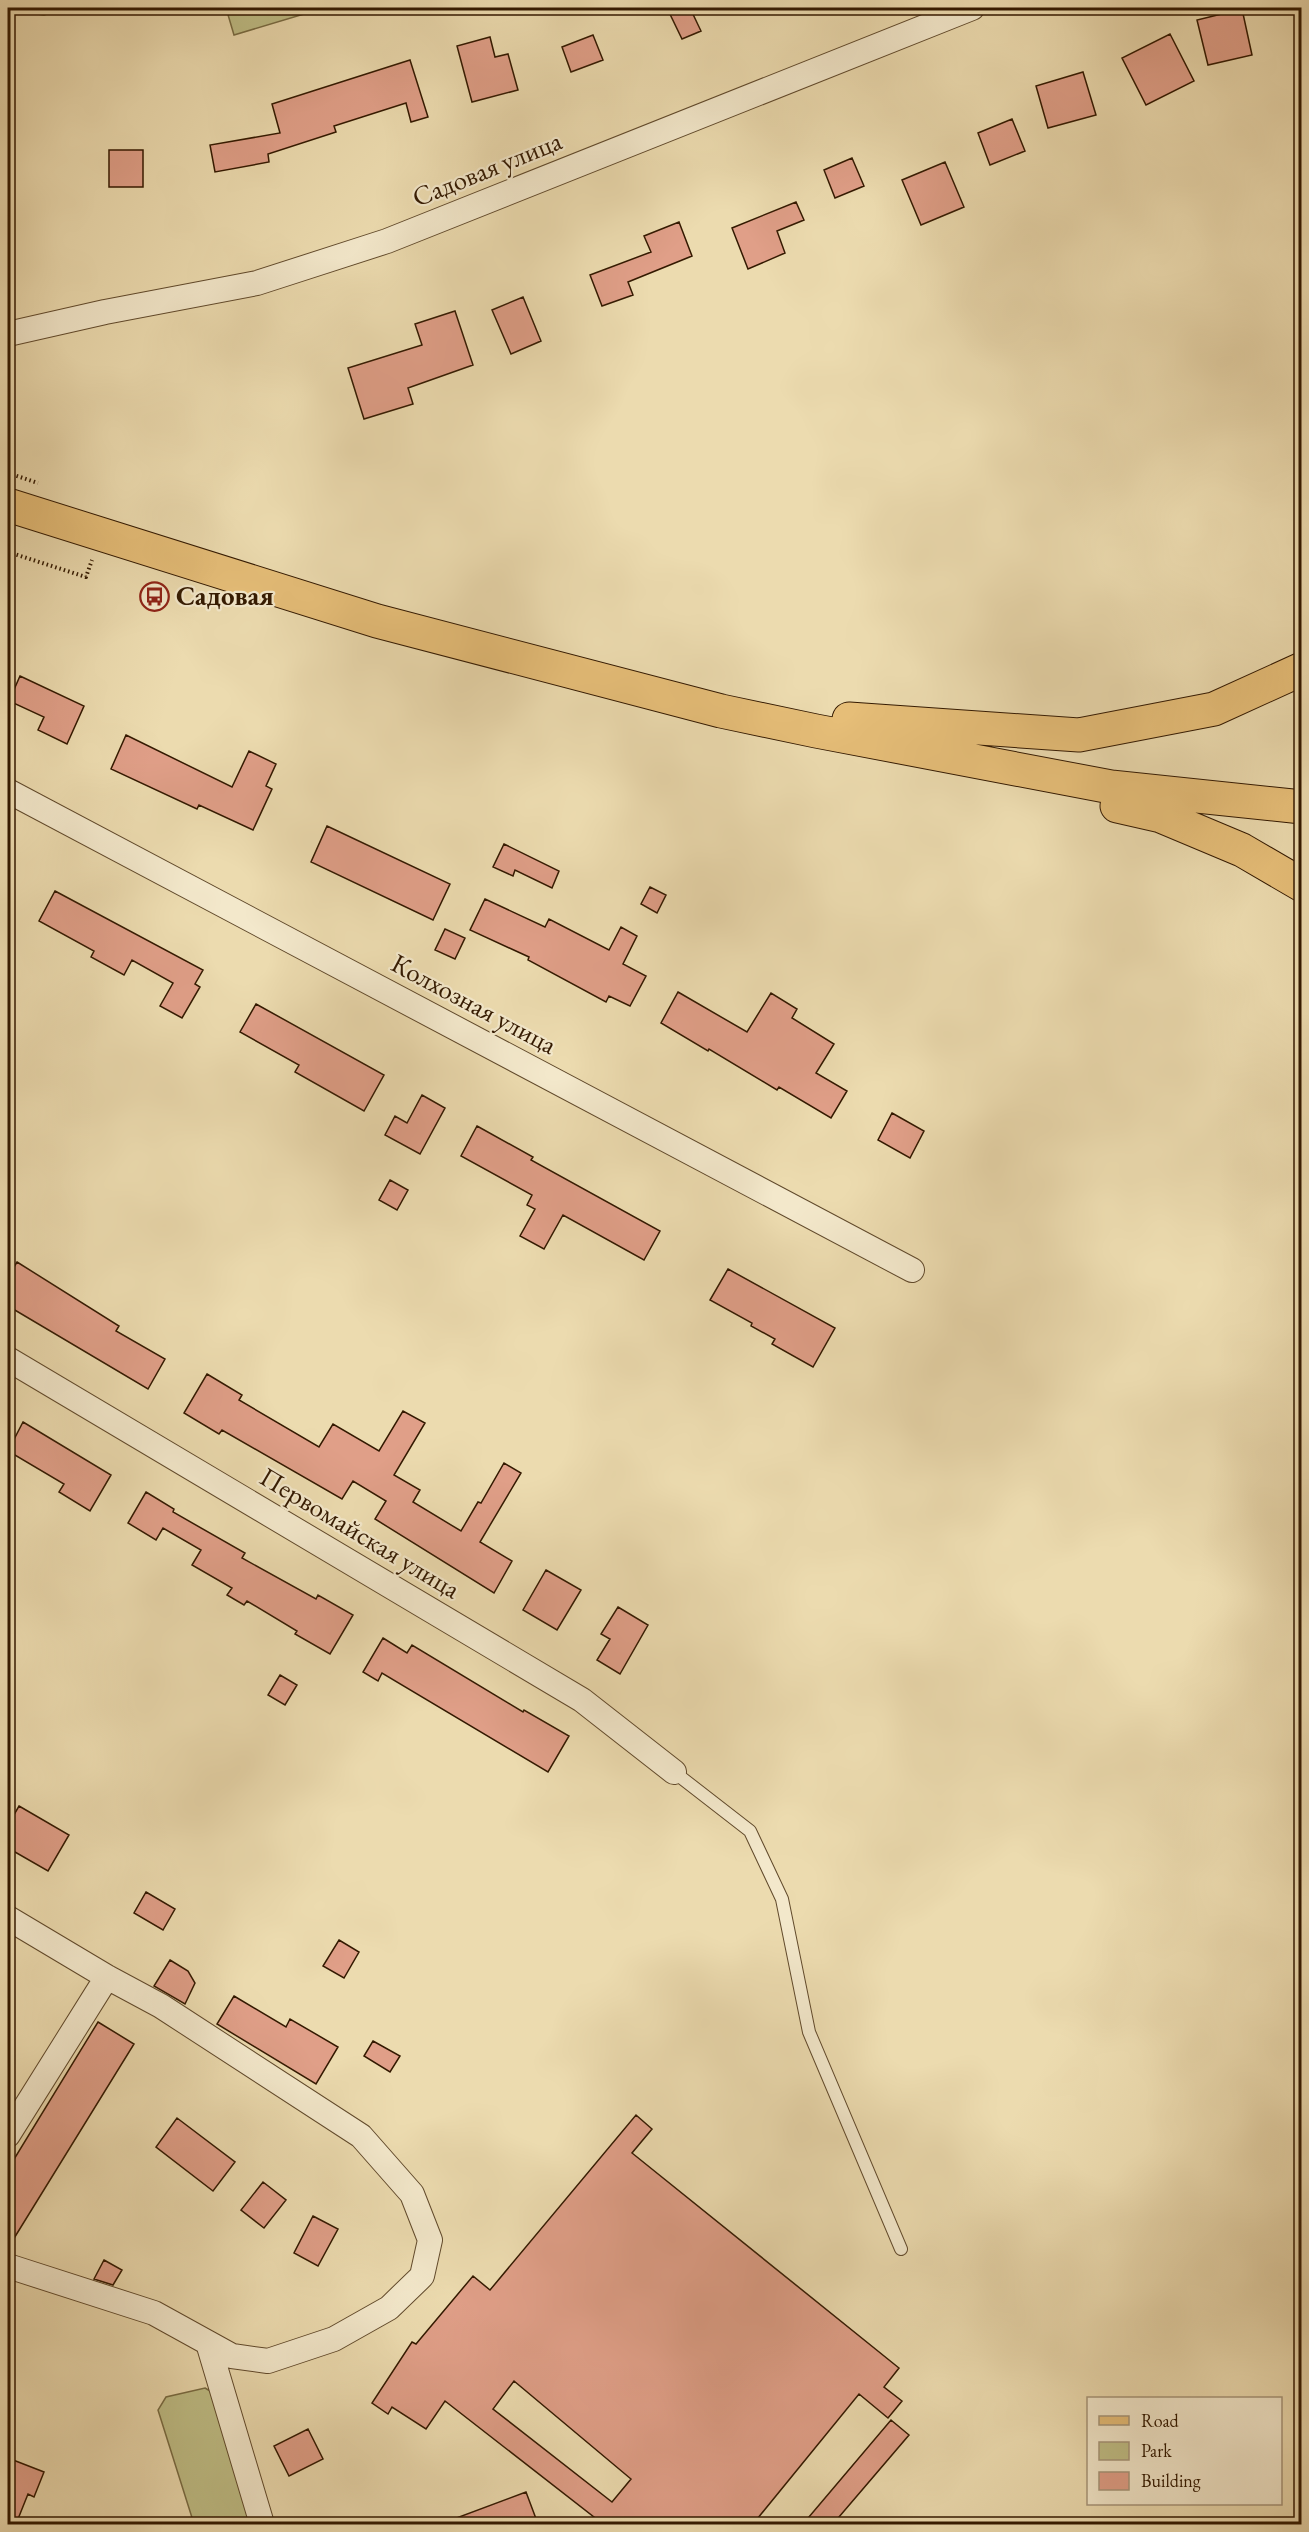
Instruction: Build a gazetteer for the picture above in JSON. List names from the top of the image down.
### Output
{
  "streets": {
    "street": ["Садовая улица", "Колхозная улица", "Первомайская улица"]
  },
  "places": {
    "bus stop": ["Садовая"]
  },
  "legend": ["Road", "Park", "Building"]
}
